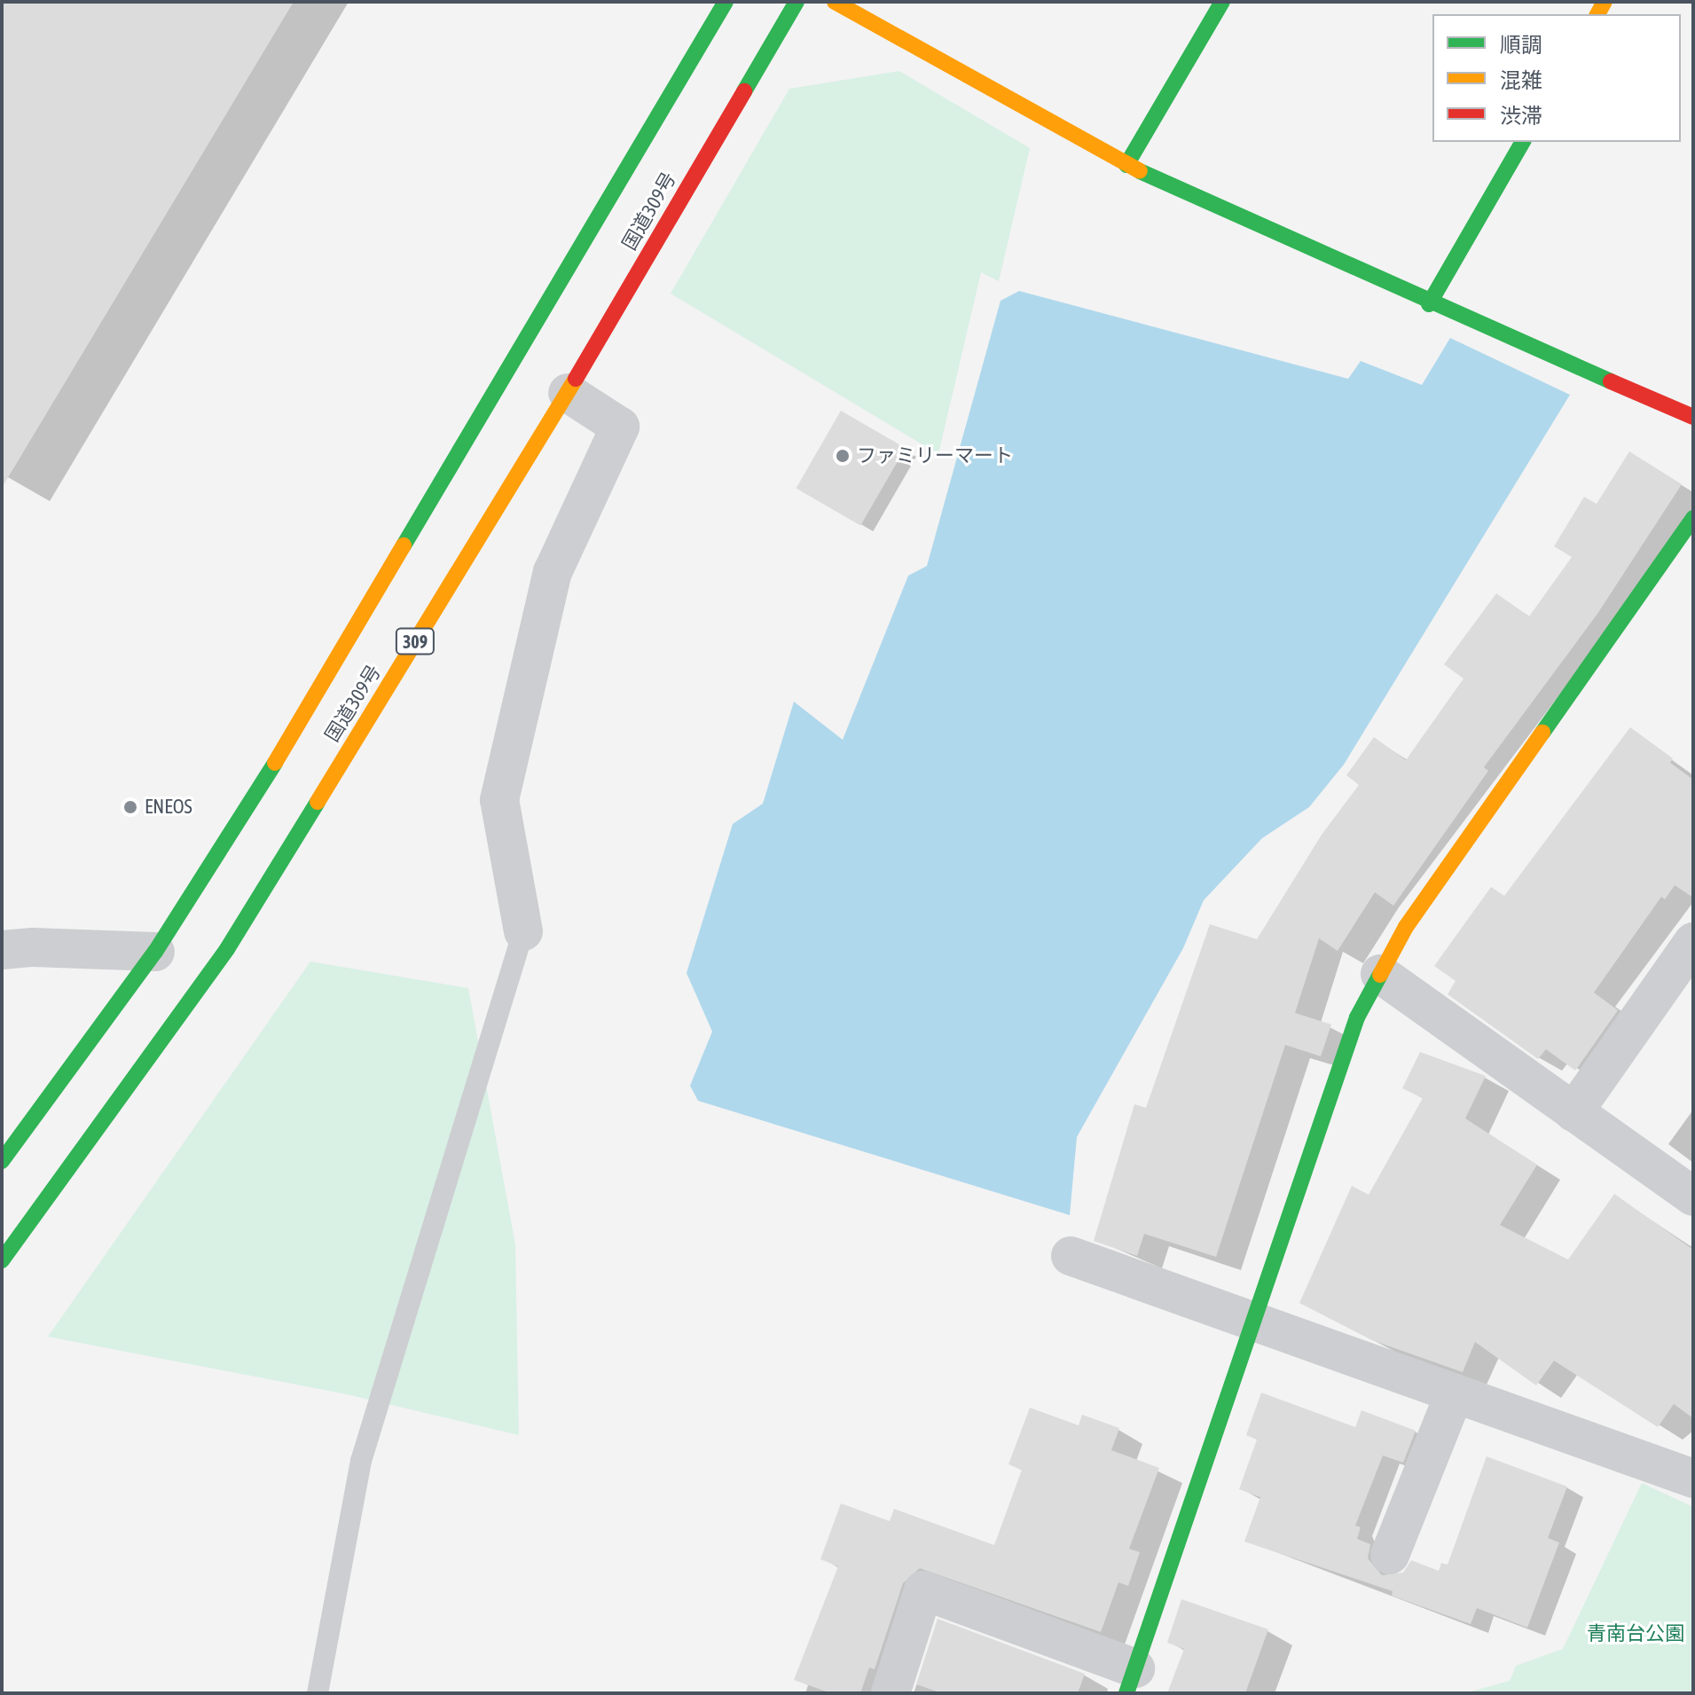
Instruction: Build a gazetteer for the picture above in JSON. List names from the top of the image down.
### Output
{
  "streets": {
    "main road": ["国道309号", "309"]
  },
  "parks": ["青南台公園"],
  "places": ["ファミリーマート", "ENEOS"],
  "legend": ["順調", "混雑", "渋滞"]
}
